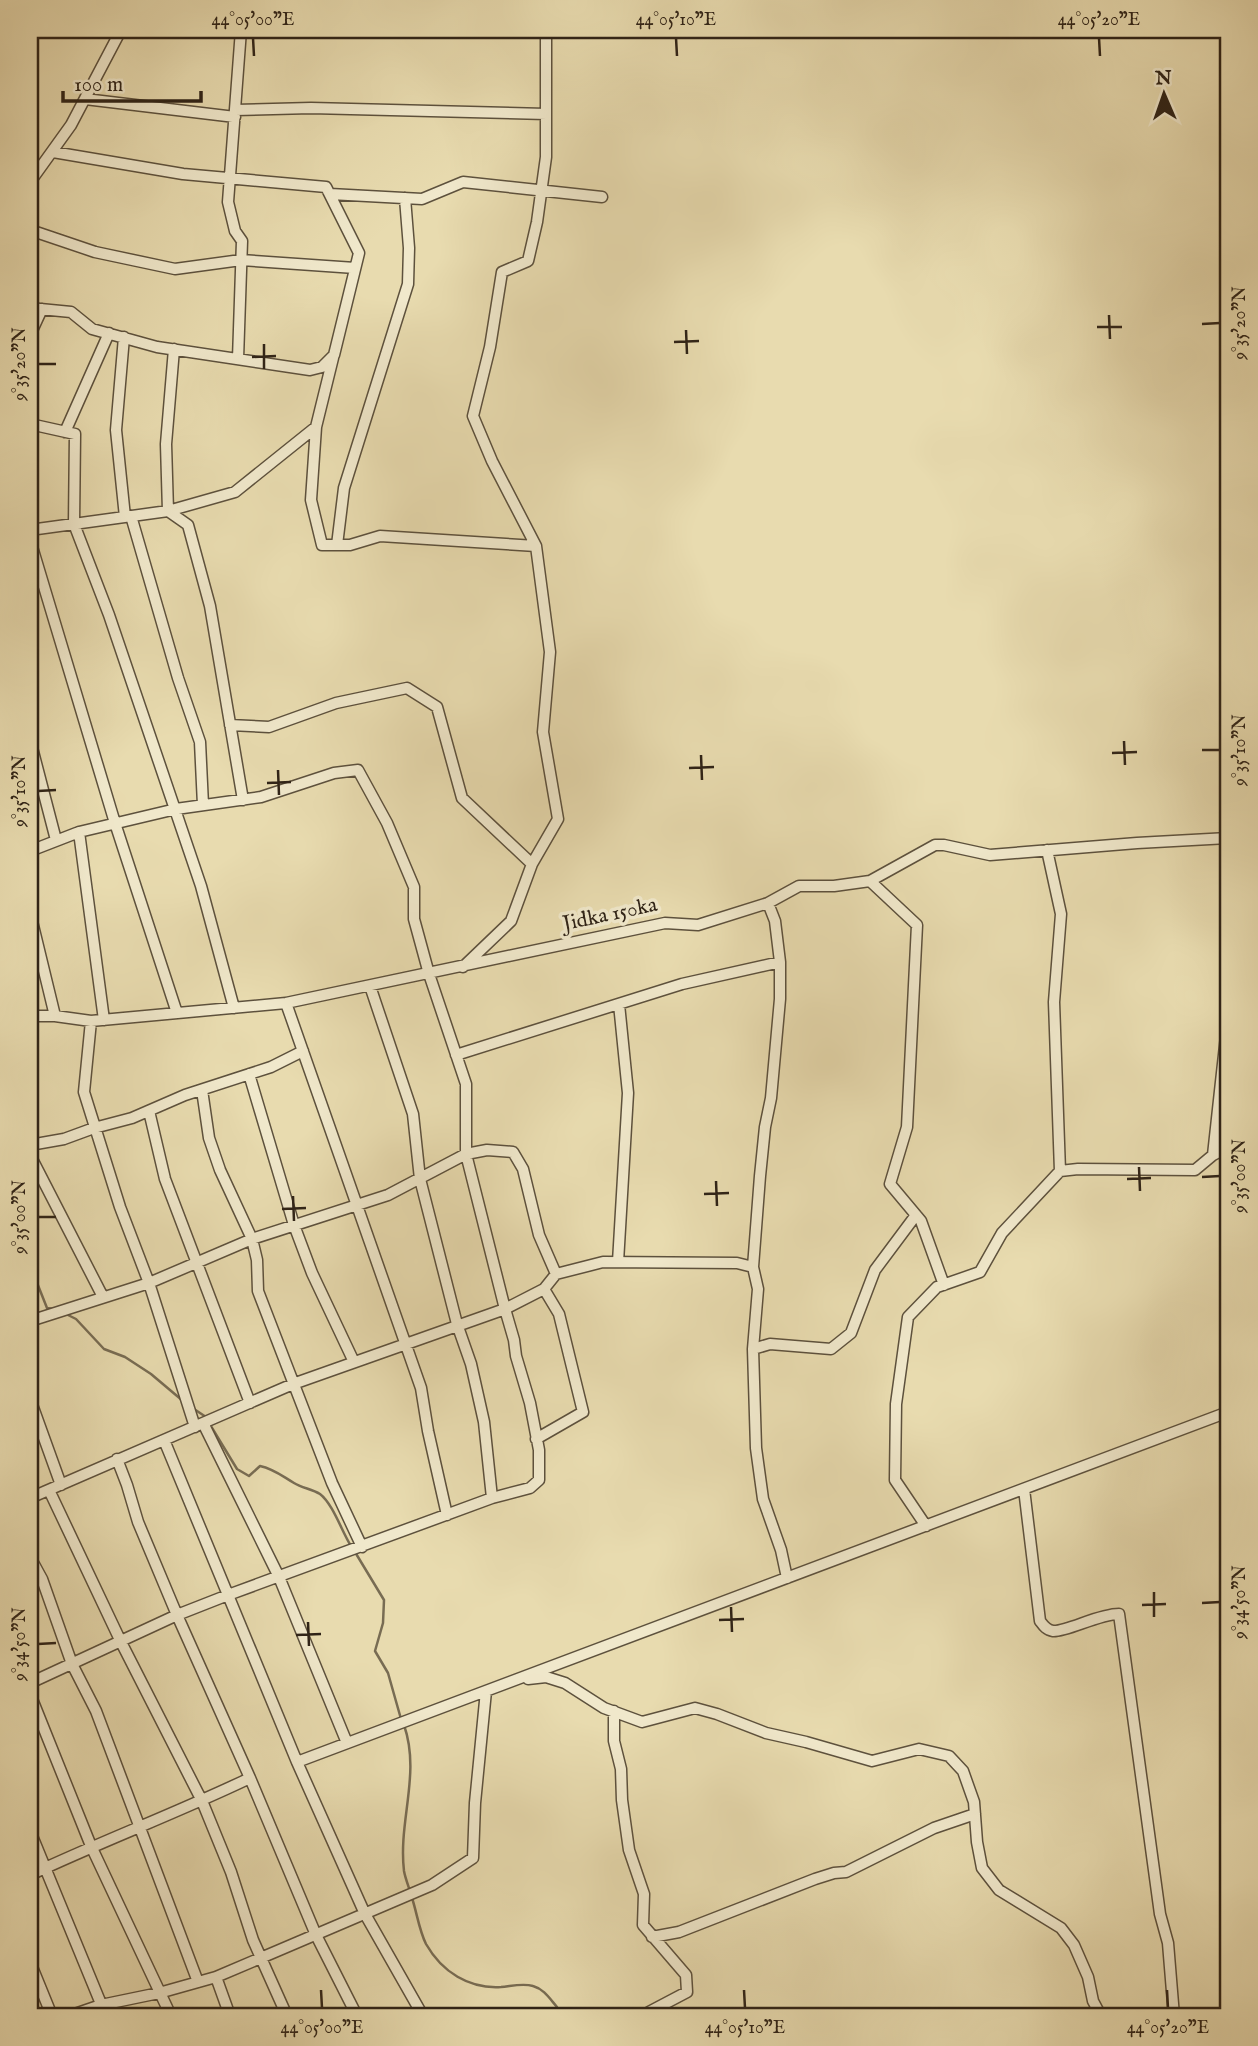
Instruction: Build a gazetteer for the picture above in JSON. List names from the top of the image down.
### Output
{
  "streets": {
    "street": ["Jidka 150ka"]
  },
  "scale_bar": "100 m",
  "north": "top",
  "coordinates": [
    "44°05'00\"E",
    "44°05'10\"E",
    "44°05'20\"E",
    "9°35'20\"N",
    "9°35'10\"N",
    "9°35'00\"N",
    "9°34'50\"N"
  ]
}
